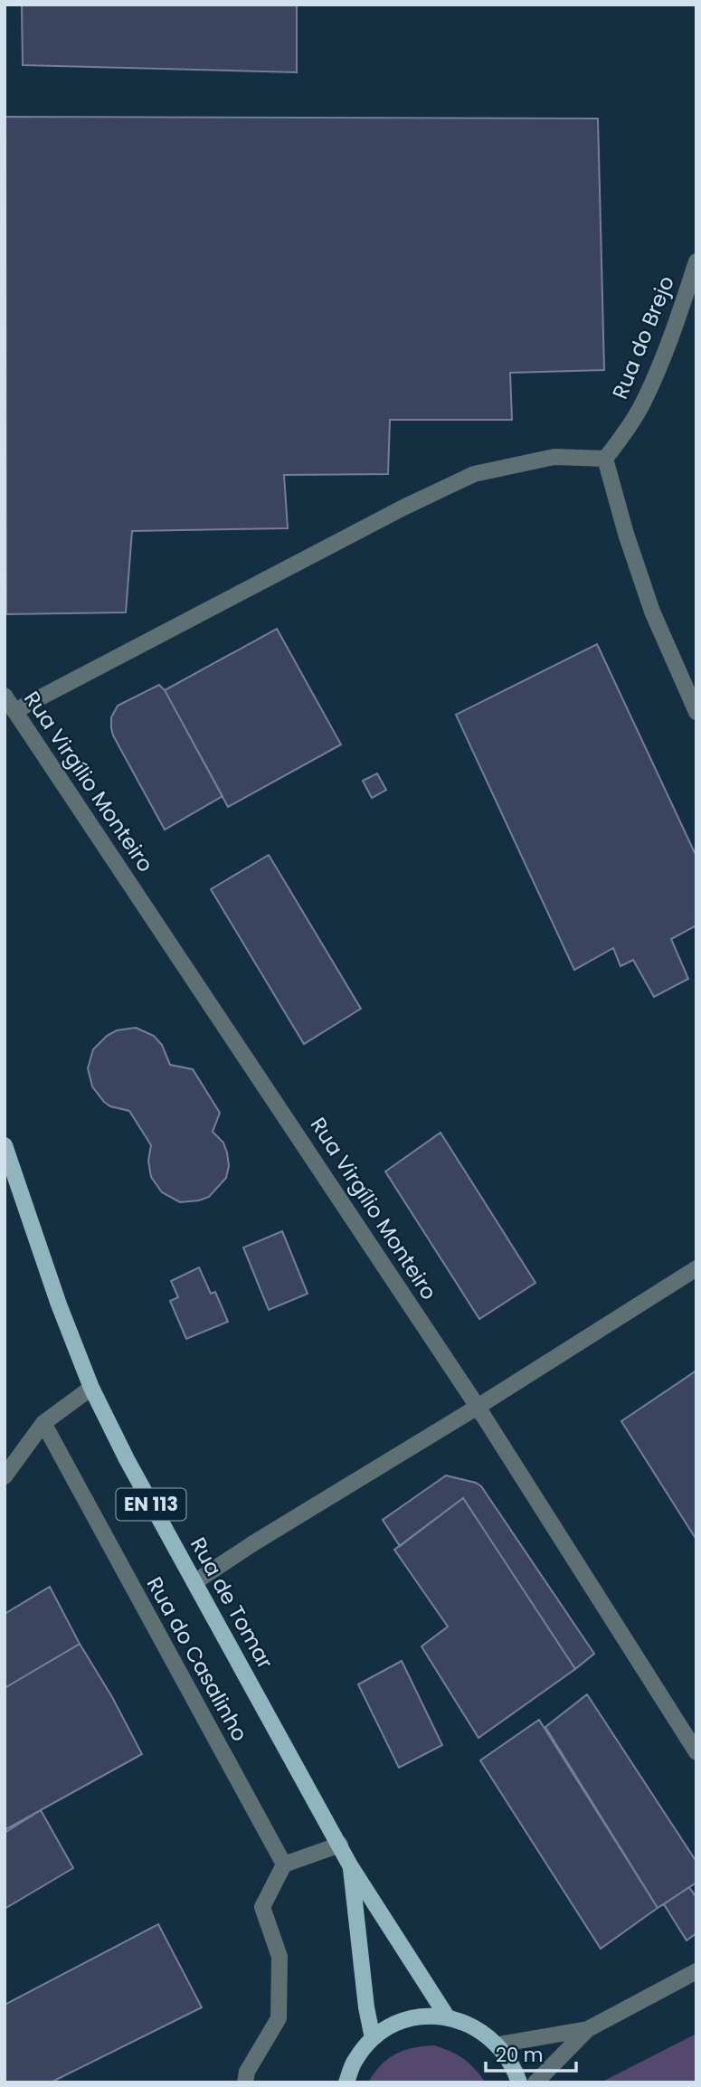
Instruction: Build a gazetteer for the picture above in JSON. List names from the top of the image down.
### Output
{
  "streets": {
    "main road": ["EN 113", "Rua de Tomar"],
    "street": ["Rua do Brejo", "Rua Virgílio Monteiro", "Rua do Casalinho"]
  },
  "scale_bar": "20 m"
}
